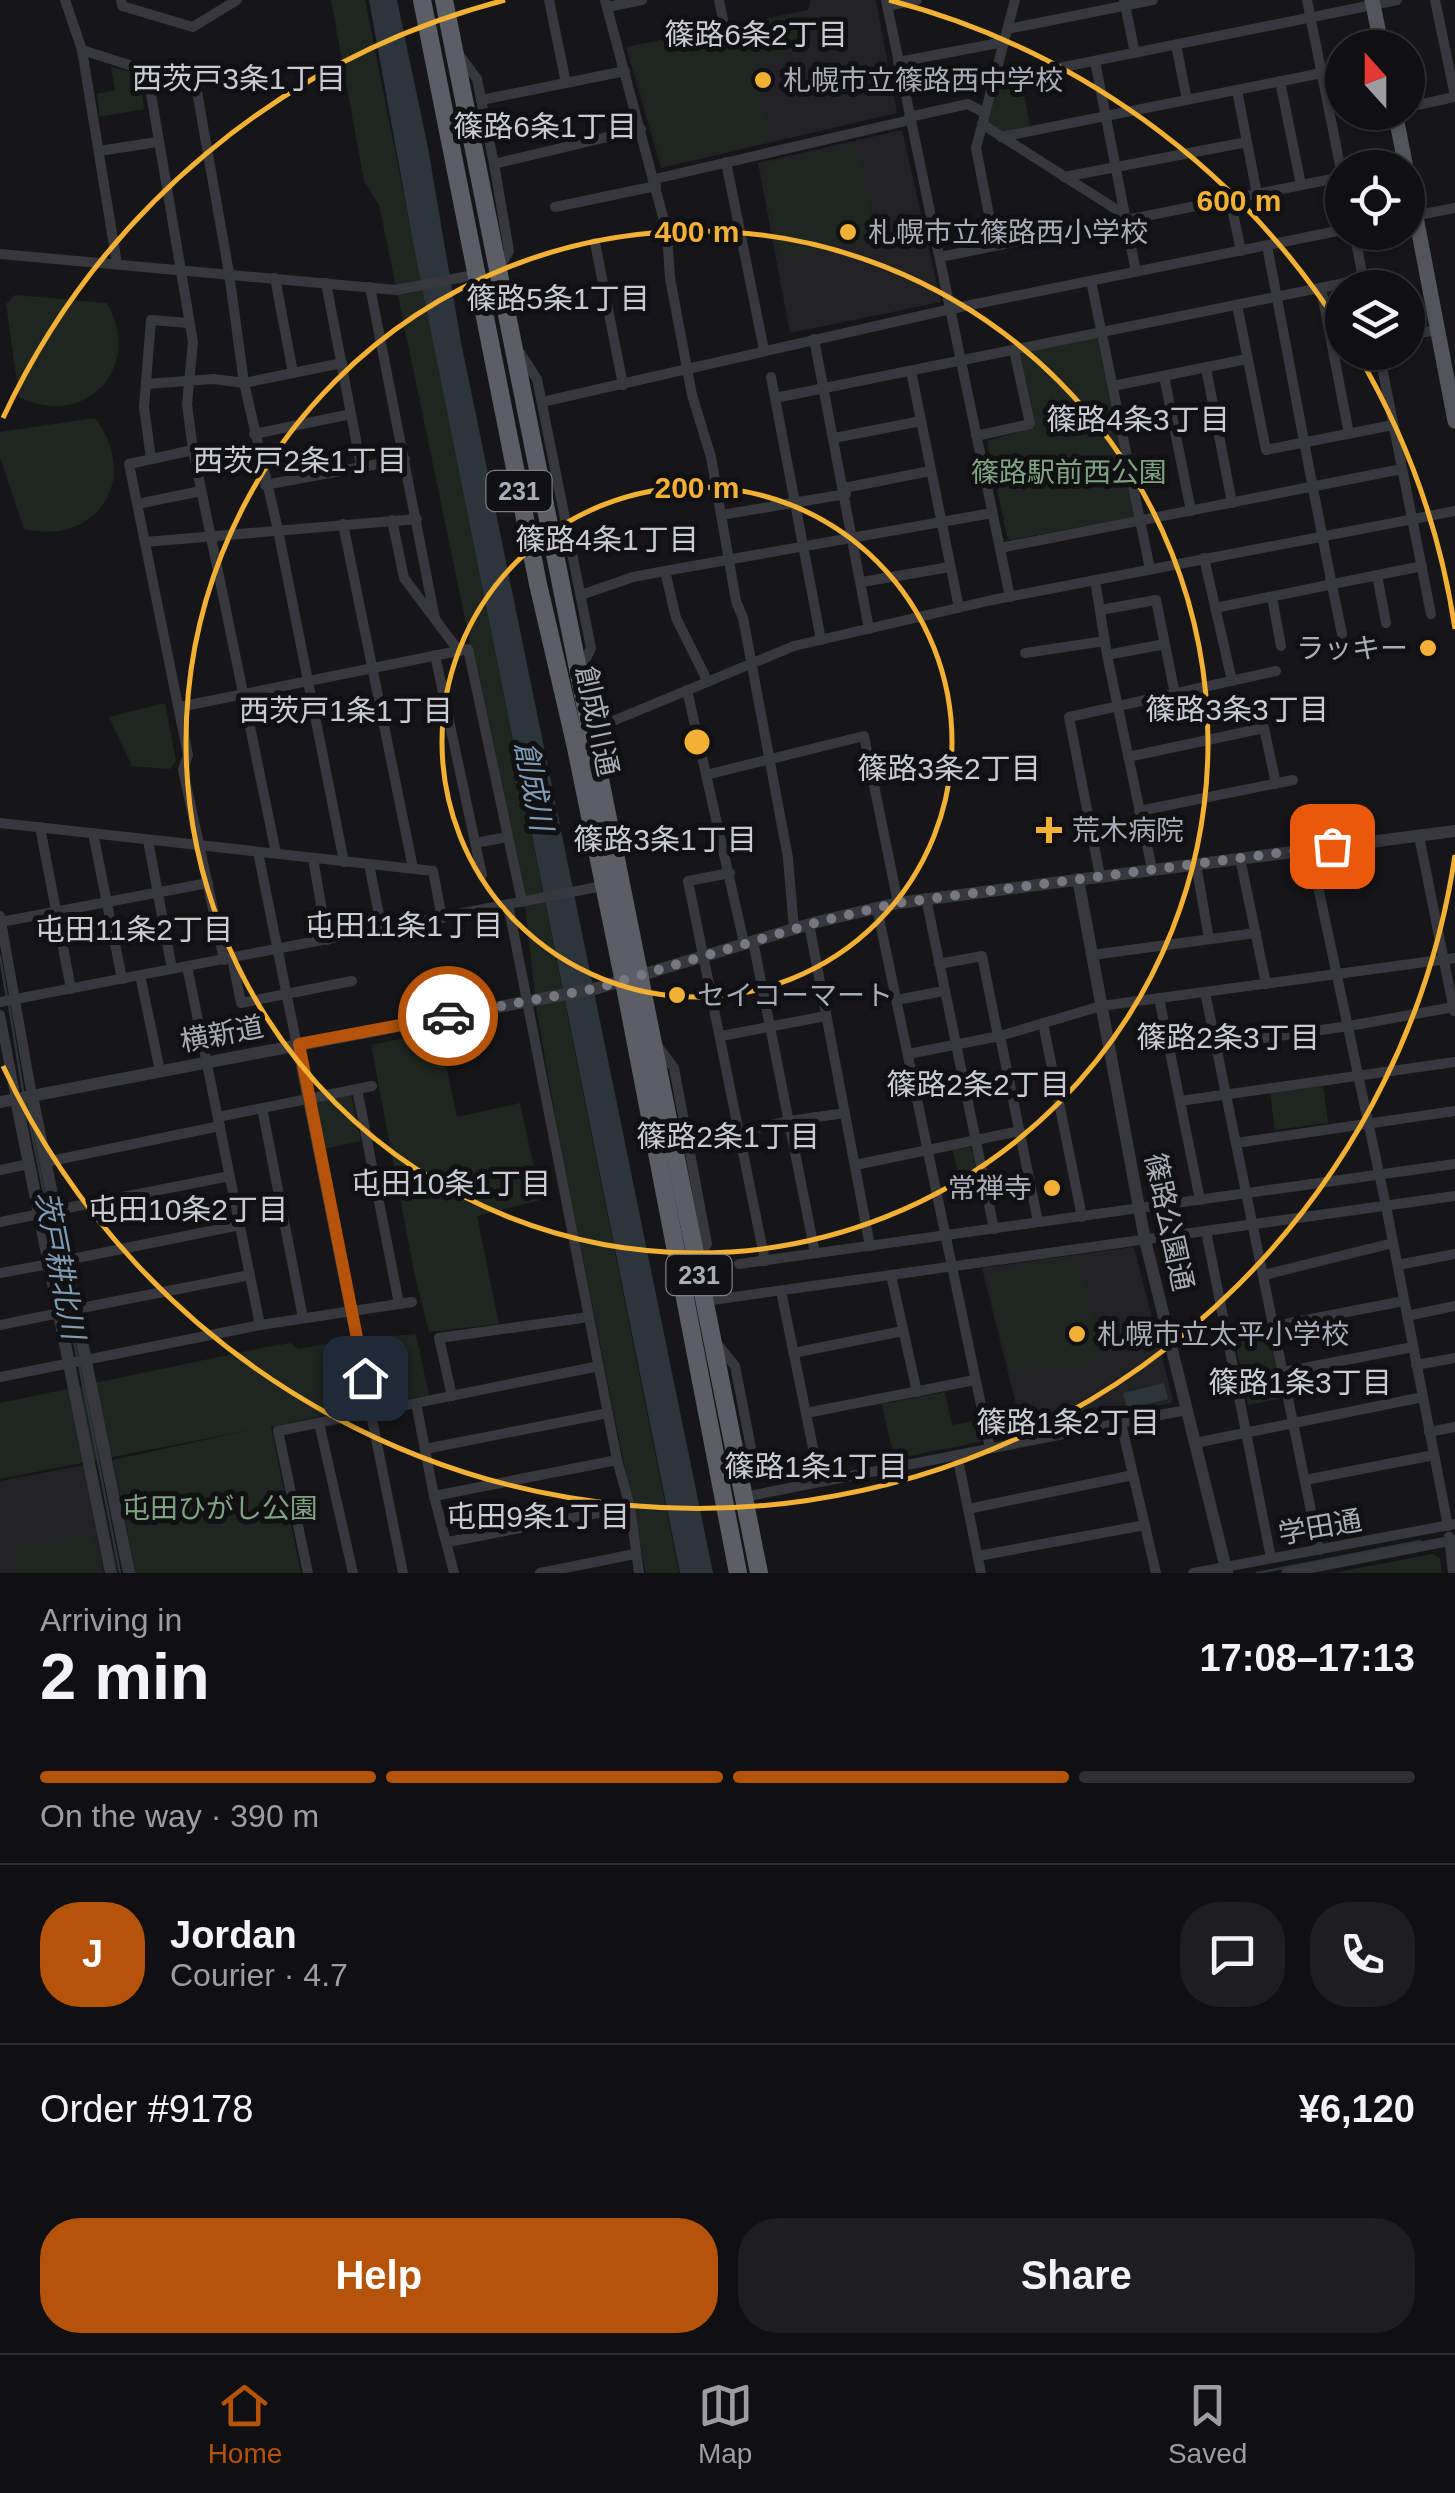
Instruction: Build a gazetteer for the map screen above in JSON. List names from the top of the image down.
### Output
{
  "streets": {
    "highway": ["231", "創成川通"],
    "street": ["横新道", "篠路公園通", "学田通"]
  },
  "crossings": [
    ["創成川通", "横新道"],
    ["横新道", "篠路公園通"],
    ["篠路公園通", "学田通"]
  ],
  "districts": [
    "篠路6条2丁目",
    "西茨戸3条1丁目",
    "篠路6条1丁目",
    "篠路5条1丁目",
    "篠路4条3丁目",
    "西茨戸2条1丁目",
    "篠路4条1丁目",
    "篠路3条3丁目",
    "西茨戸1条1丁目",
    "篠路3条2丁目",
    "篠路3条1丁目",
    "屯田11条1丁目",
    "屯田11条2丁目",
    "篠路2条3丁目",
    "篠路2条2丁目",
    "篠路2条1丁目",
    "屯田10条1丁目",
    "屯田10条2丁目",
    "篠路1条3丁目",
    "篠路1条2丁目",
    "篠路1条1丁目",
    "屯田9条1丁目"
  ],
  "water": ["創成川", "茨戸耕北川"],
  "parks": ["篠路駅前西公園", "屯田ひがし公園"],
  "places": {
    "other": [
      "札幌市立篠路西中学校",
      "札幌市立篠路西小学校",
      "ラッキー",
      "セイコーマート",
      "常禅寺",
      "札幌市立太平小学校"
    ],
    "health": ["荒木病院"]
  },
  "north": "top",
  "page": {
    "heading": ["2 min", "Arriving in", "17:08–17:13"],
    "panel": [
      "Jordan",
      "Courier · 4.7",
      "Order #9178",
      "¥6,120"
    ],
    "bar": "On the way · 390 m",
    "round": "J",
    "buttons": ["Help", "Share"],
    "tabs": ["Home", "Map", "Saved"]
  },
  "rings": ["600 m", "400 m", "200 m"]
}
